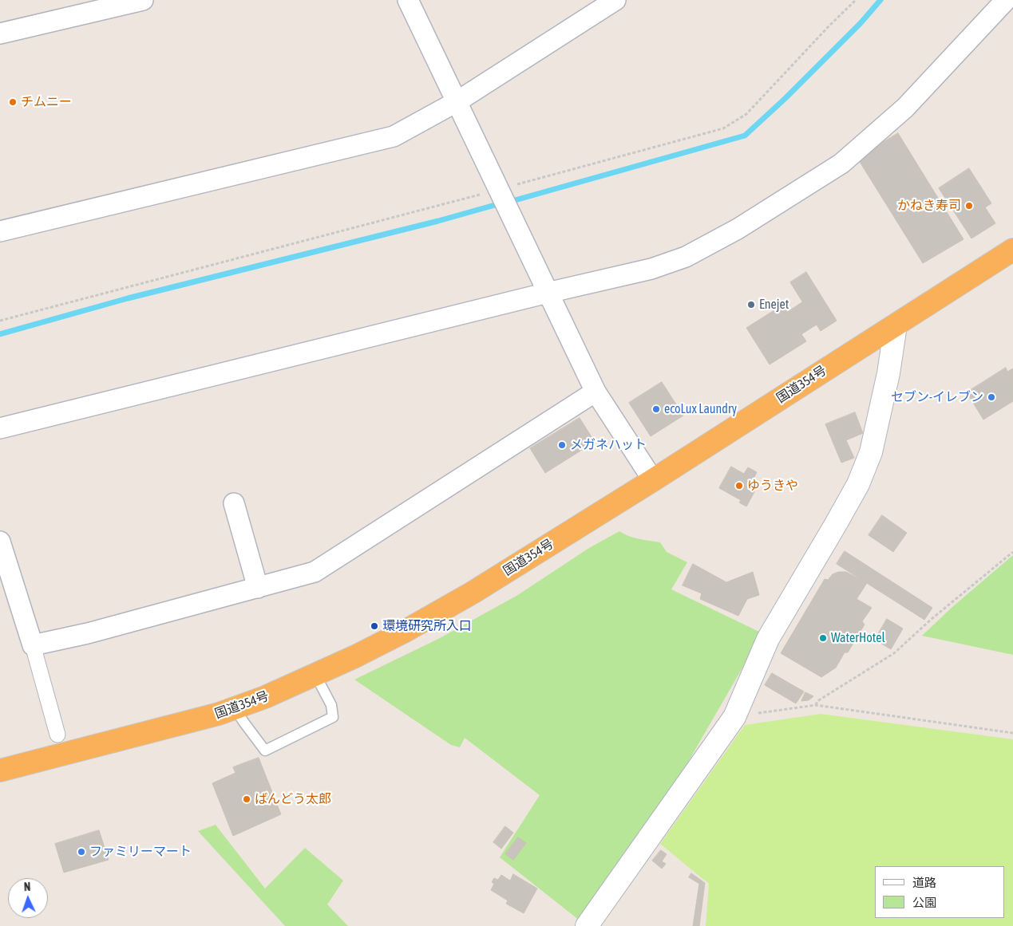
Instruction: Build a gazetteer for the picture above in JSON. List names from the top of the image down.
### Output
{
  "streets": {
    "highway": ["国道354号"]
  },
  "places": [
    "チムニー",
    "かねき寿司",
    "Enejet",
    "セブン-イレブン",
    "ecoLux Laundry",
    "メガネハット",
    "ゆうきや",
    "環境研究所入口",
    "WaterHotel",
    "ばんどう太郎",
    "ファミリーマート"
  ],
  "legend": ["道路", "公園"],
  "north": "top"
}
